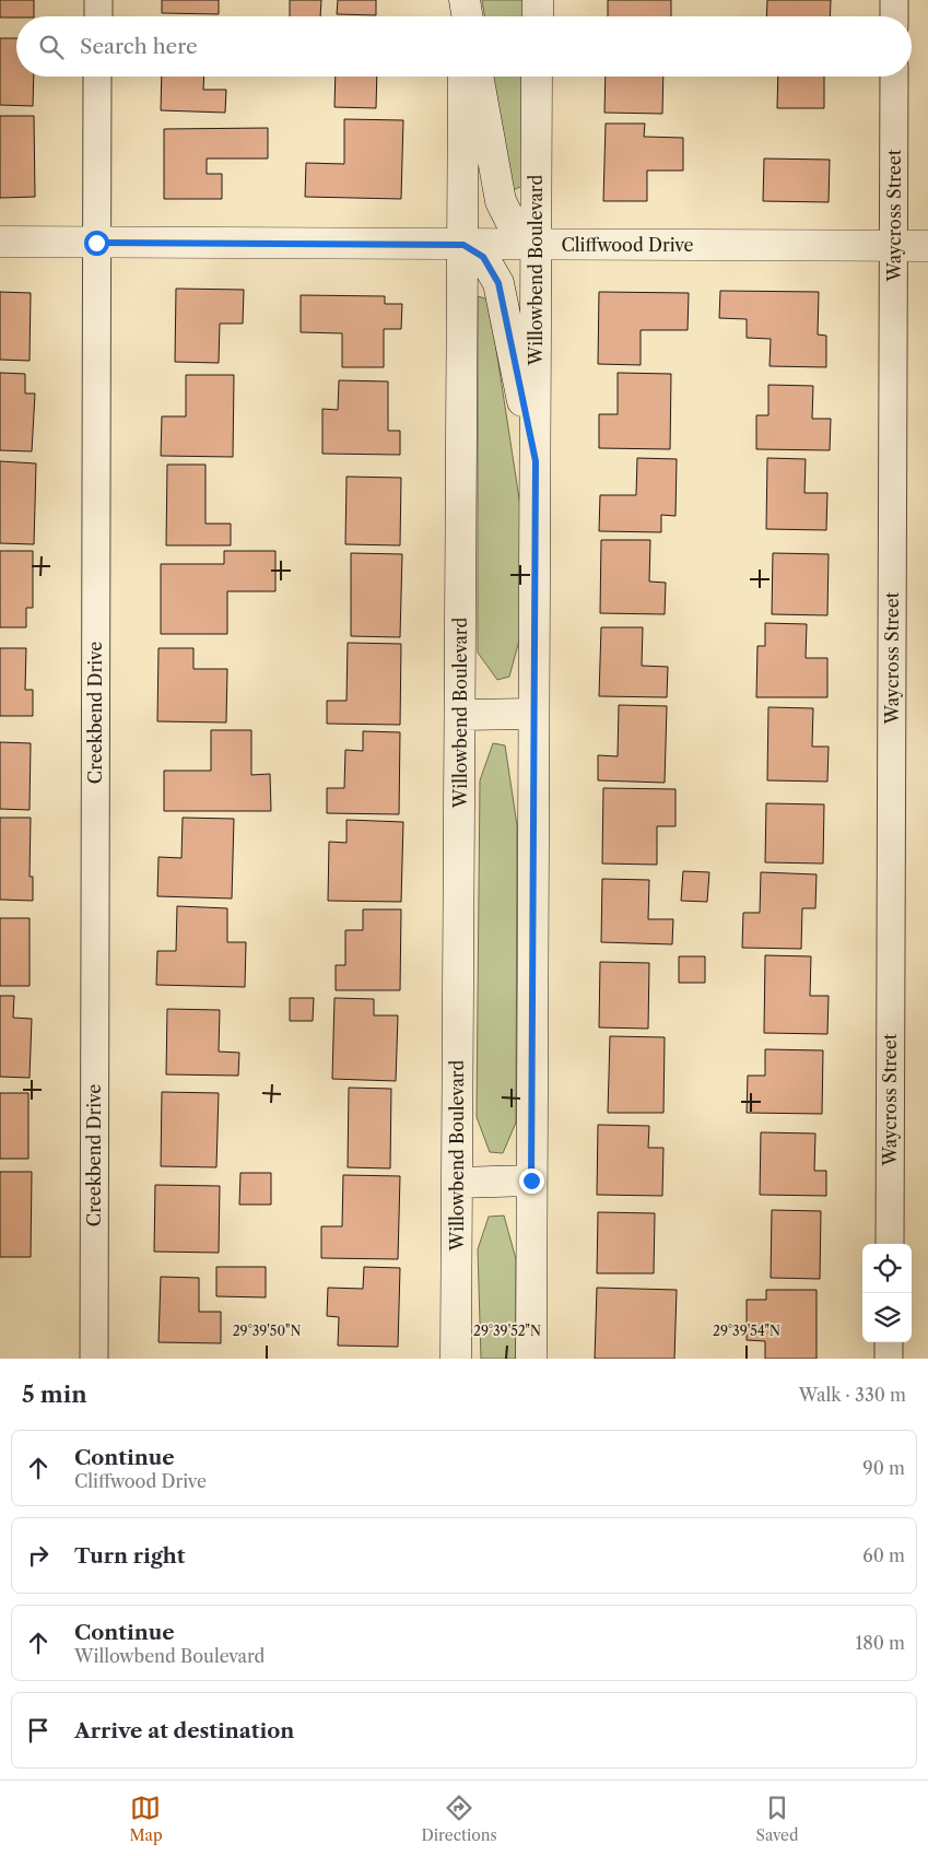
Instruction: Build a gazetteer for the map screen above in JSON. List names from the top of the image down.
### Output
{
  "streets": {
    "main road": ["Cliffwood Drive", "Willowbend Boulevard"],
    "street": ["Waycross Street", "Creekbend Drive"]
  },
  "crossings": [
    ["Waycross Street", "Cliffwood Drive"],
    ["Cliffwood Drive", "Willowbend Boulevard"],
    ["Cliffwood Drive", "Creekbend Drive"]
  ],
  "page": {
    "search": "Search here",
    "heading": ["5 min", "Walk · 330 m"],
    "list": [
      ["Continue", "Cliffwood Drive", "90 m"],
      ["Turn right", "60 m"],
      ["Continue", "Willowbend Boulevard", "180 m"],
      "Arrive at destination"
    ],
    "nav": ["Map", "Directions", "Saved"]
  },
  "coordinates": ["29°39'50\"N", "29°39'52\"N", "29°39'54\"N"]
}
